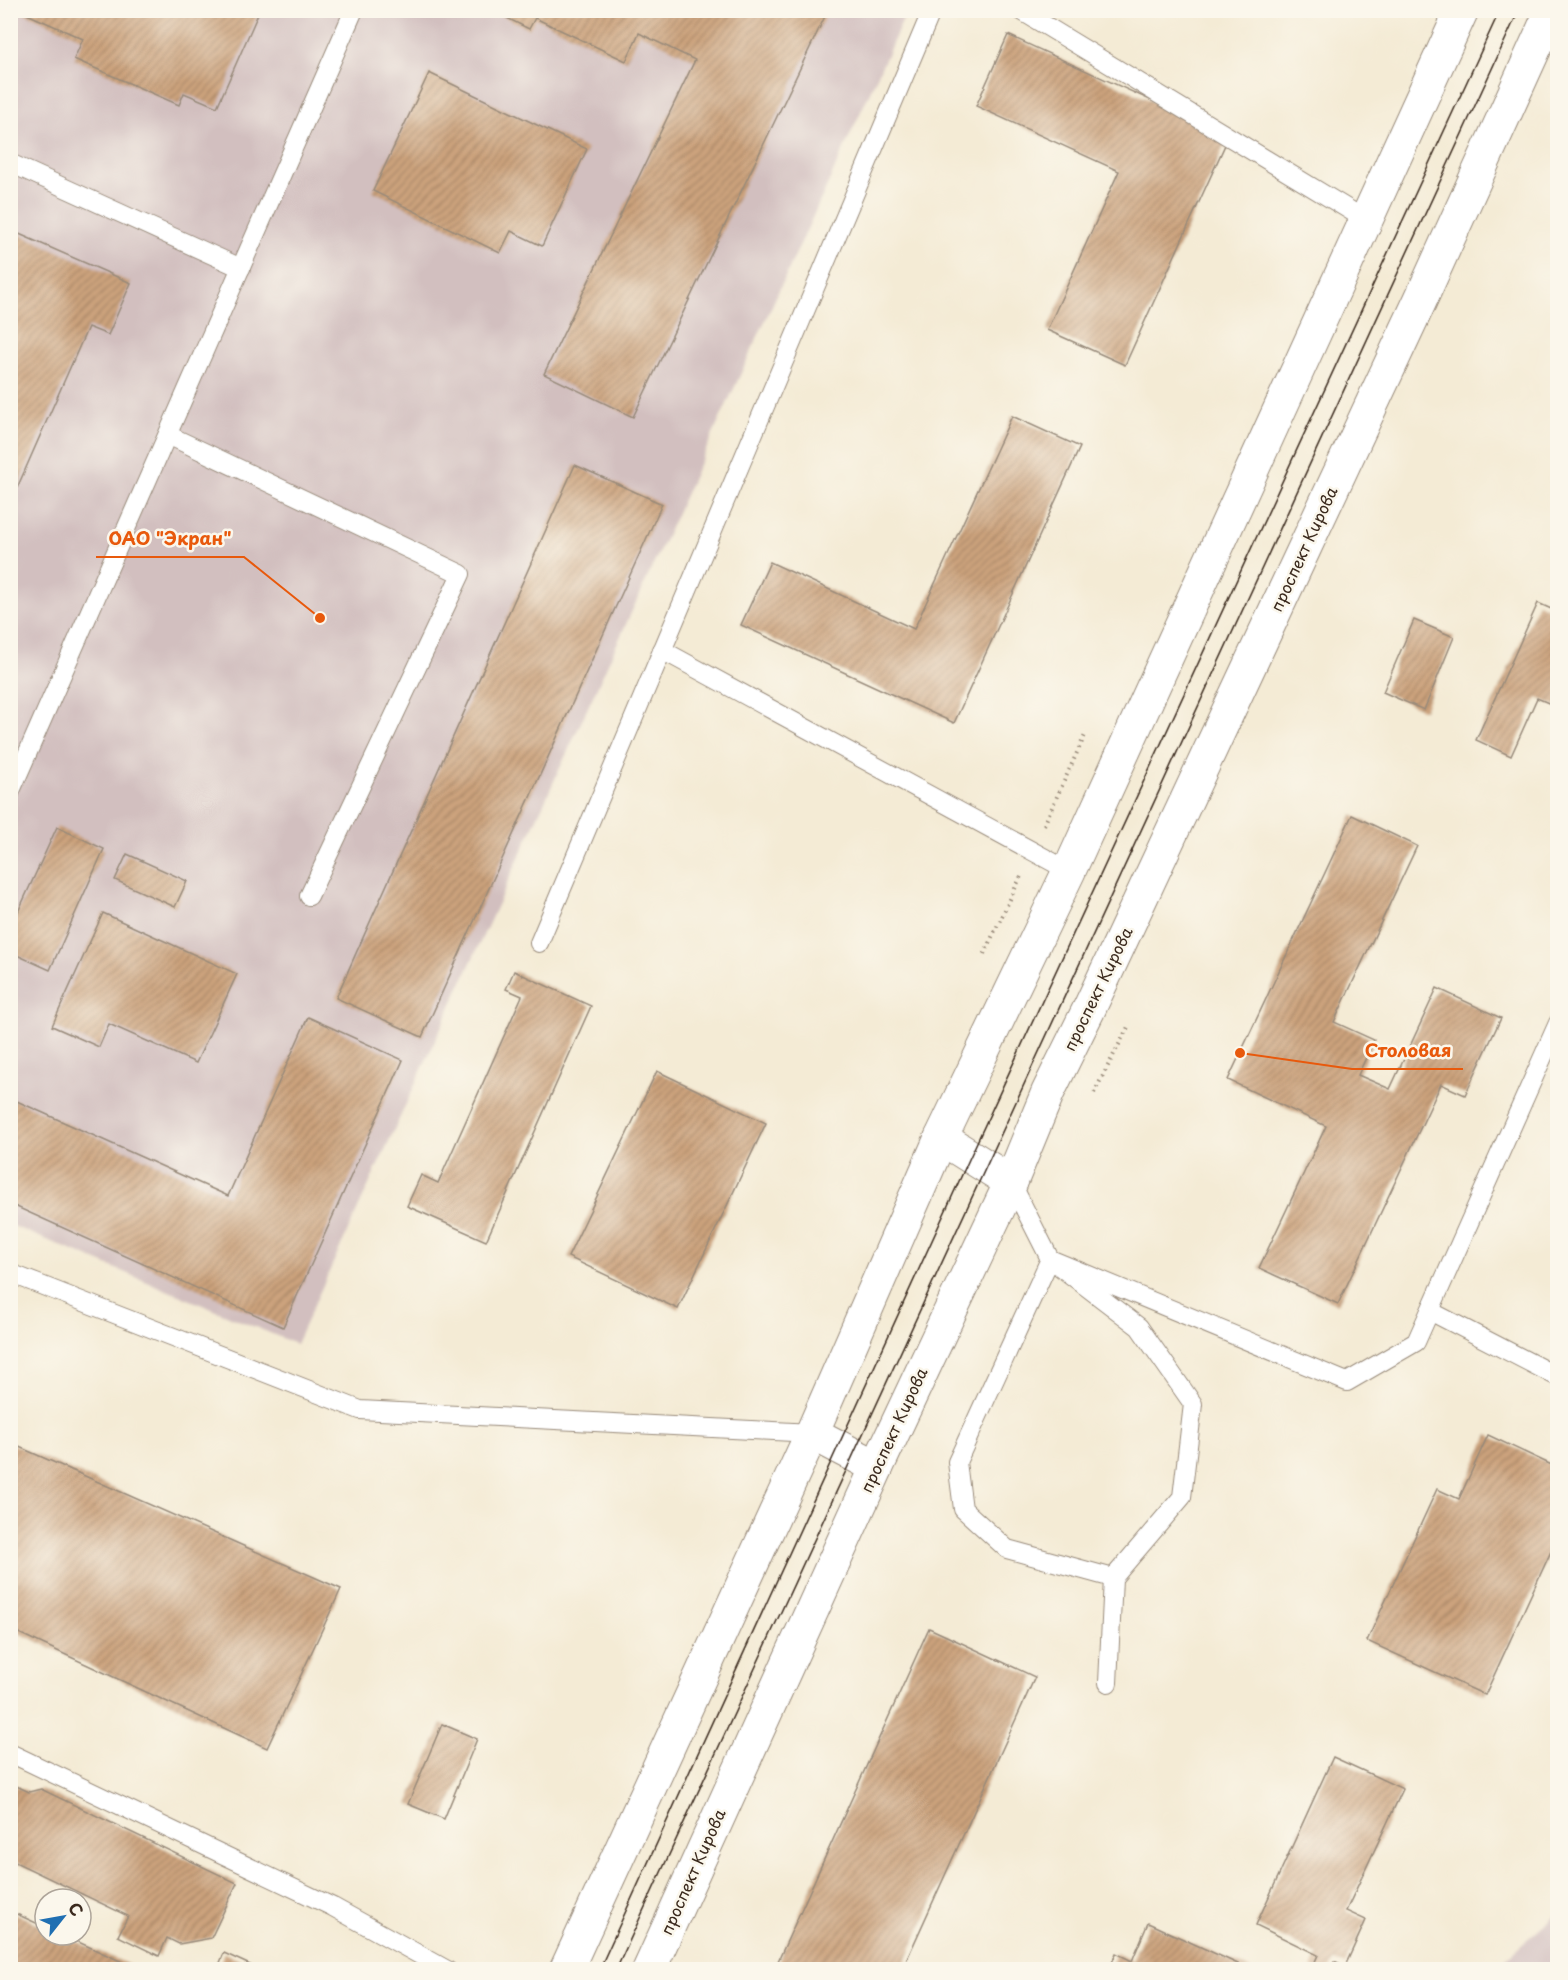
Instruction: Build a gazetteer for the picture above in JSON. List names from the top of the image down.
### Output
{
  "streets": {
    "main road": ["проспект Кирова"]
  },
  "places": ["ОАО \"Экран\"", "Столовая"],
  "north": "top right"
}
